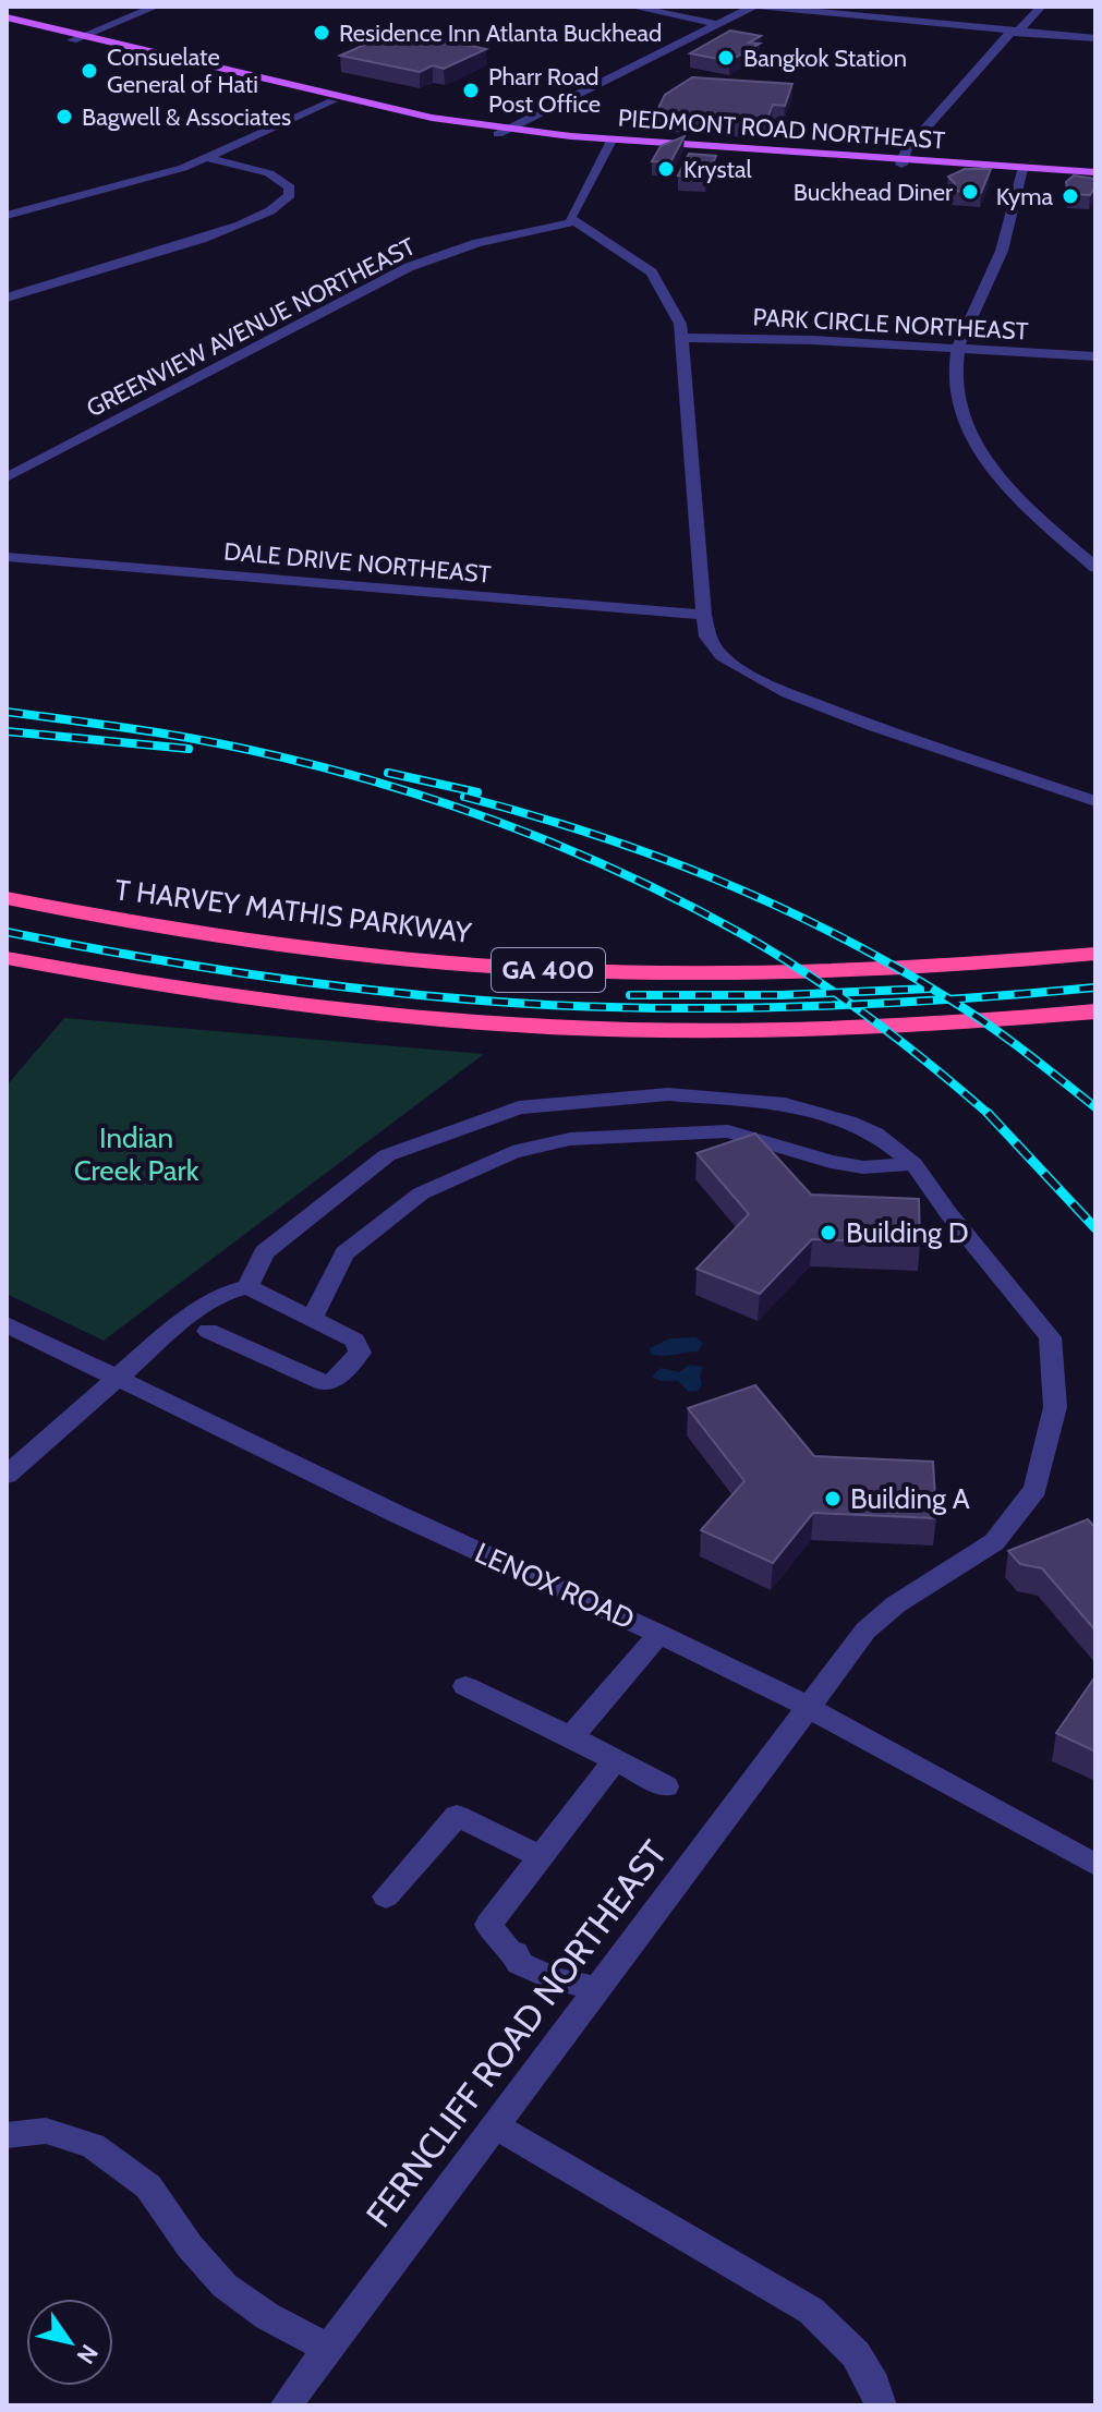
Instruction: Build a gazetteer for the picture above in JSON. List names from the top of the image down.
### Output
{
  "streets": {
    "highway": ["T HARVEY MATHIS PARKWAY", "GA 400"],
    "main road": ["PIEDMONT ROAD NORTHEAST"],
    "street": [
      "PARK CIRCLE NORTHEAST",
      "GREENVIEW AVENUE NORTHEAST",
      "DALE DRIVE NORTHEAST",
      "LENOX ROAD",
      "FERNCLIFF ROAD NORTHEAST"
    ]
  },
  "crossings": [
    ["LENOX ROAD", "FERNCLIFF ROAD NORTHEAST"]
  ],
  "parks": ["Indian Creek Park"],
  "places": [
    "Residence Inn Atlanta Buckhead",
    "Bangkok Station",
    "Consuelate General of Hati",
    "Pharr Road Post Office",
    "Bagwell & Associates",
    "Krystal",
    "Buckhead Diner",
    "Kyma",
    "Building D",
    "Building A"
  ],
  "north": "bottom right"
}
